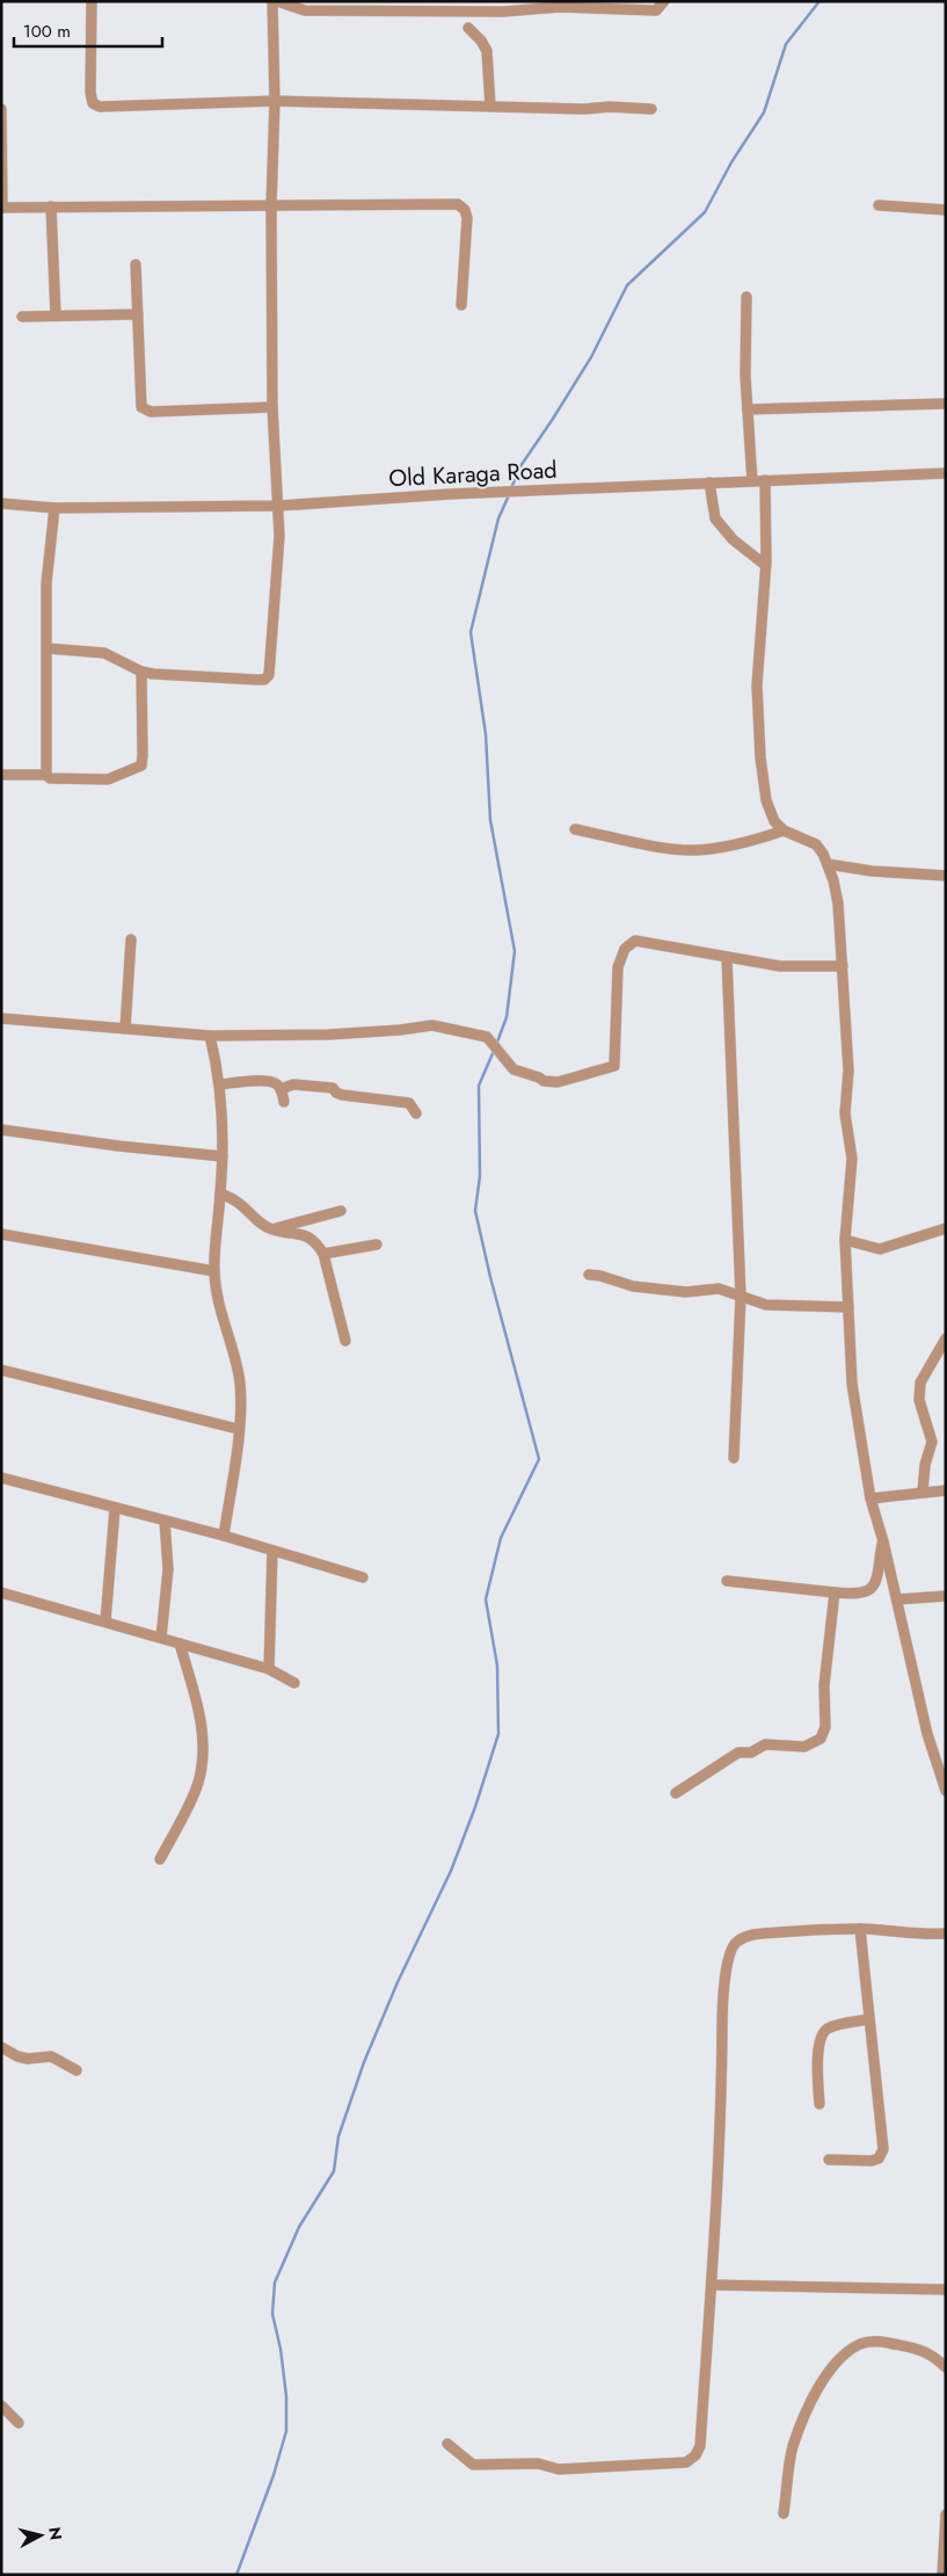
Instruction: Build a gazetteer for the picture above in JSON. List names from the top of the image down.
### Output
{
  "streets": {
    "street": ["Old Karaga Road"]
  },
  "scale_bar": "100 m",
  "north": "right"
}
